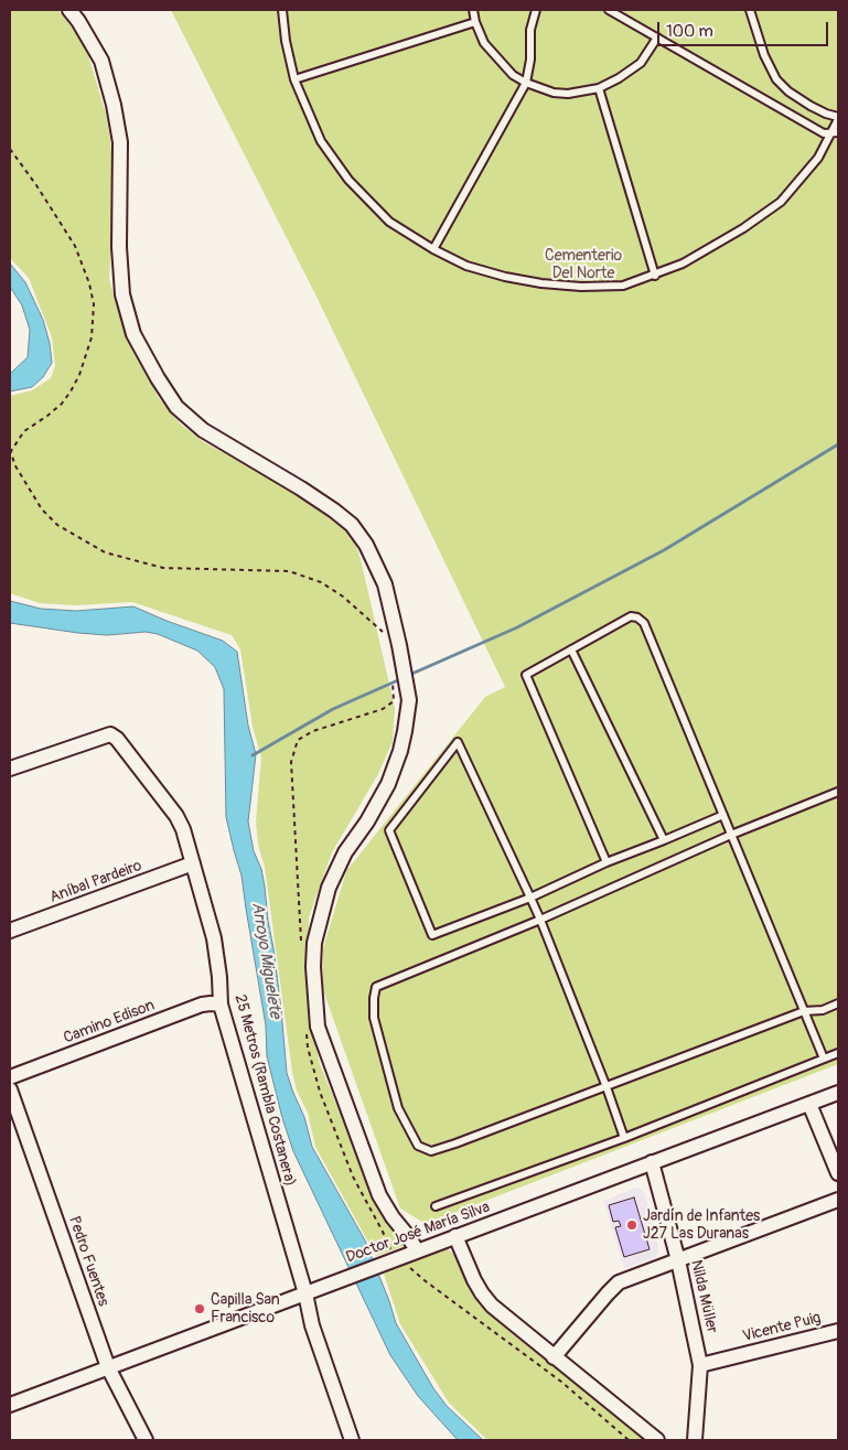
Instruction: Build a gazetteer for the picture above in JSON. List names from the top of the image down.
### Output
{
  "streets": {
    "street": [
      "Aníbal Pardeiro",
      "Camino Edison",
      "25 Metros (Rambla Costanera)",
      "Doctor José María Silva",
      "Pedro Fuentes",
      "Nilda Müller",
      "Vicente Puig"
    ]
  },
  "crossings": [
    ["Aníbal Pardeiro", "25 Metros (Rambla Costanera)"],
    ["Camino Edison", "25 Metros (Rambla Costanera)"],
    ["25 Metros (Rambla Costanera)", "Doctor José María Silva"],
    ["Doctor José María Silva", "Pedro Fuentes"],
    ["Doctor José María Silva", "Nilda Müller"],
    ["Nilda Müller", "Vicente Puig"]
  ],
  "water": ["Arroyo Miguelete"],
  "parks": ["Cementerio Del Norte"],
  "places": ["Jardín de Infantes J27 Las Duranas", "Capilla San Francisco"],
  "scale_bar": "100 m"
}
